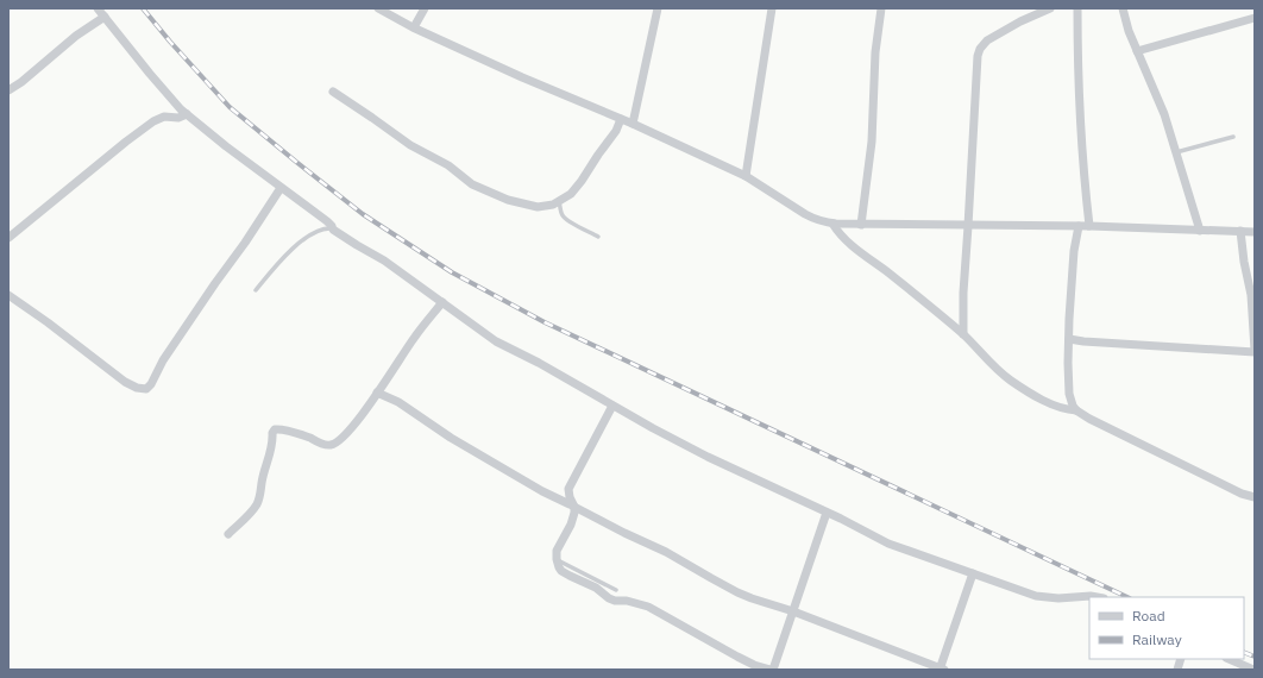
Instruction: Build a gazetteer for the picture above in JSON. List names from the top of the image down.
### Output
{
  "legend": ["Road", "Railway"]
}
